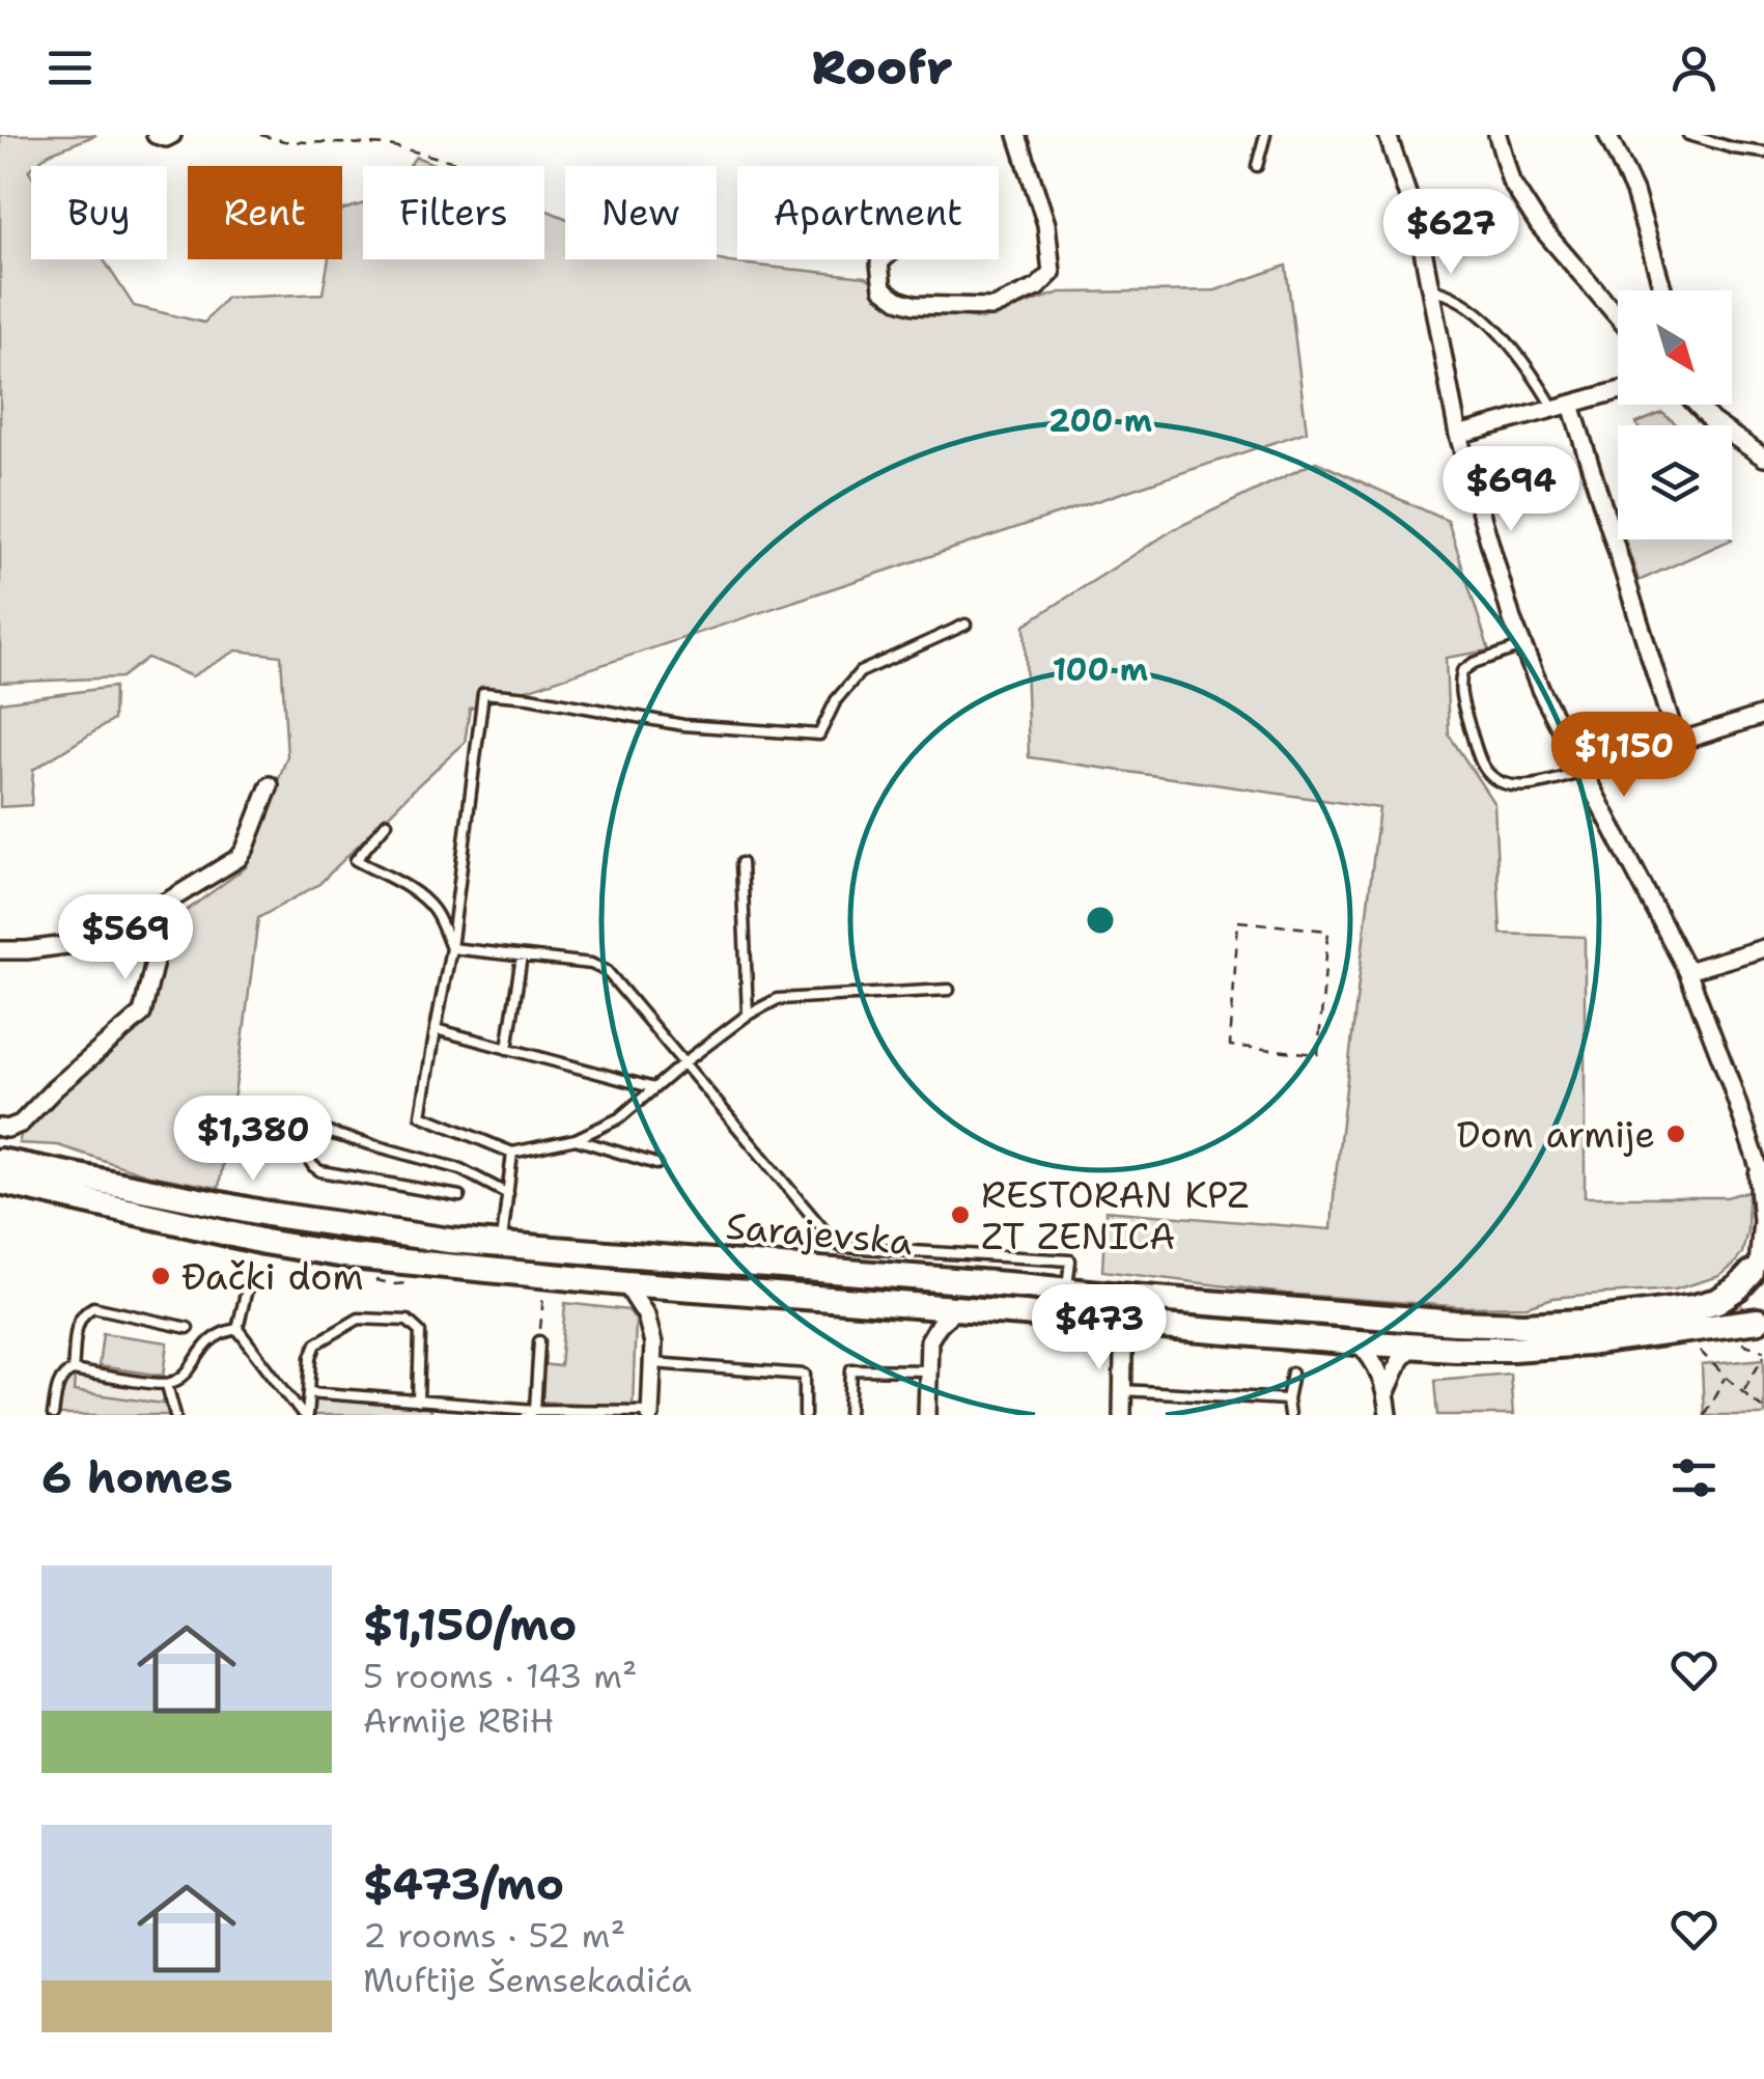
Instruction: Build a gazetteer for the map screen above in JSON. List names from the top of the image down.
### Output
{
  "streets": {
    "main road": ["Sarajevska"]
  },
  "places": ["Dom armije", "RESTORAN KPZ ZT ZENICA", "Đački dom"],
  "north": "bottom right",
  "page": {
    "header": "Roofr",
    "chip": [
      "Buy",
      "Rent",
      "Filters",
      "New",
      "Apartment"
    ],
    "price": [
      "$627",
      "$694",
      "$1,150",
      "$569",
      "$1,380",
      "$473"
    ],
    "heading": "6 homes",
    "list": [
      {
        "name": "$1,150/mo",
        "note": "5 rooms · 143 m² · Armije RBiH"
      },
      {
        "name": "$473/mo",
        "note": "2 rooms · 52 m² · Muftije Šemsekadića"
      }
    ]
  },
  "rings": ["200 m", "100 m"]
}
